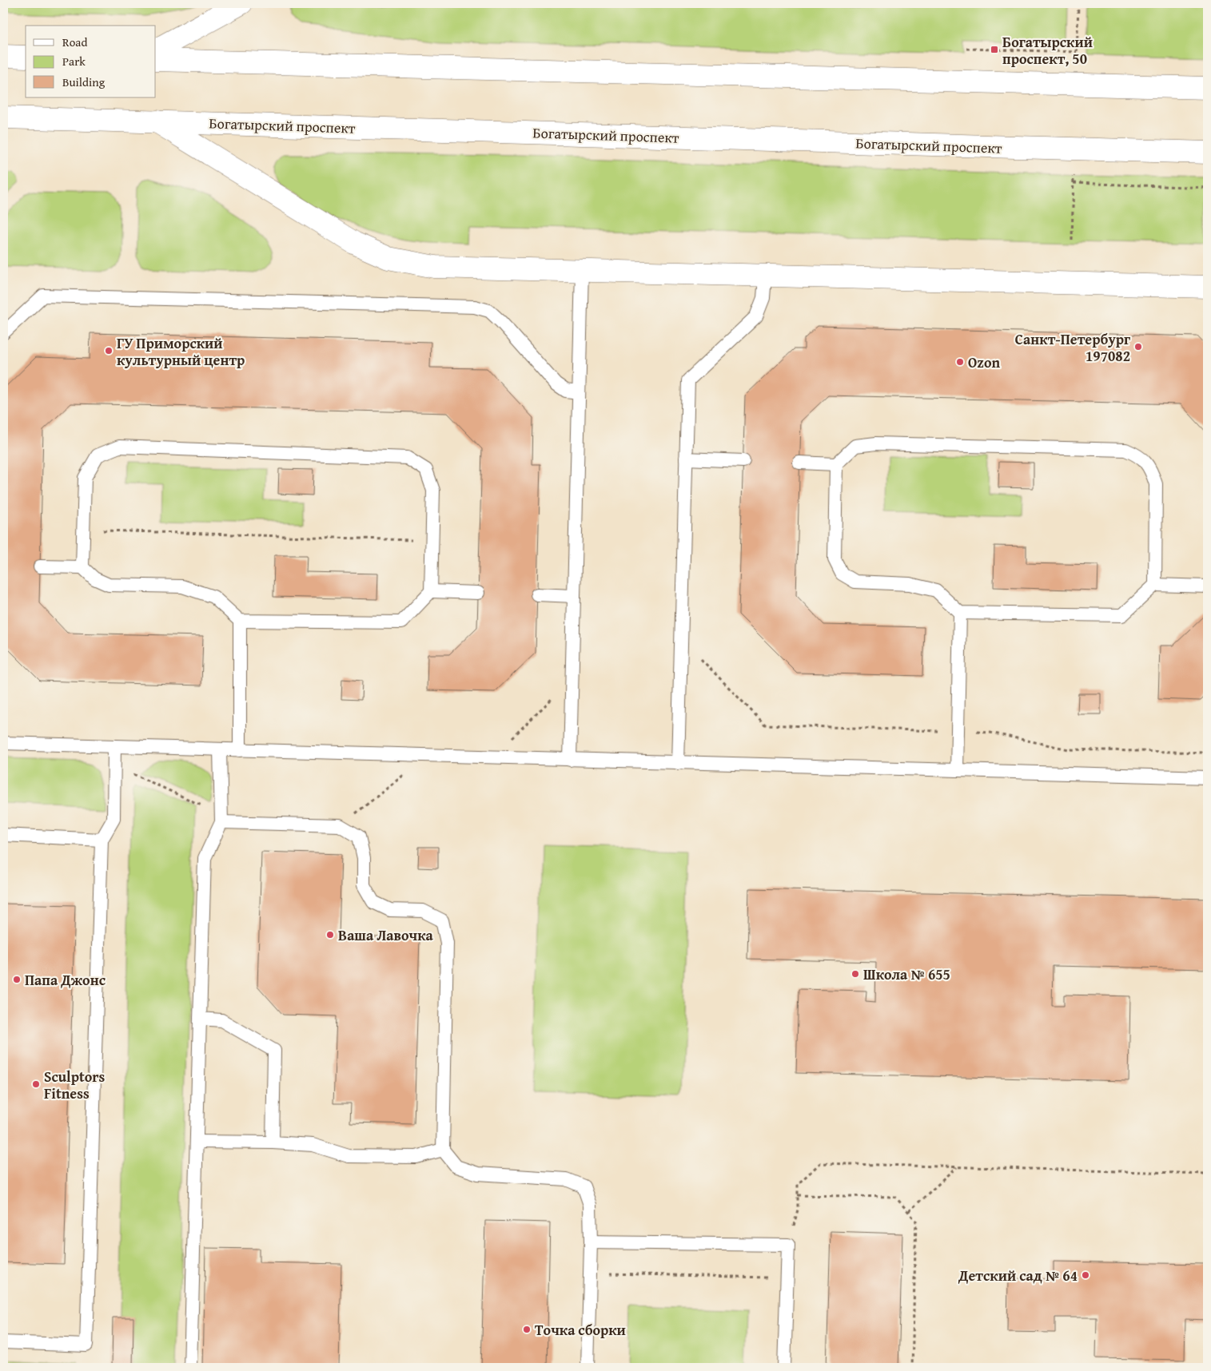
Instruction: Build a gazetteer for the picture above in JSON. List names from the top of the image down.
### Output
{
  "streets": {
    "main road": ["Богатырский проспект"]
  },
  "places": {
    "transit": ["Богатырский проспект, 50"],
    "other": [
      "Санкт-Петербург 197082",
      "ГУ Приморский культурный центр",
      "Ozon",
      "Ваша Лавочка",
      "Школа № 655",
      "Папа Джонс",
      "Sculptors Fitness",
      "Детский сад № 64",
      "Точка сборки"
    ]
  },
  "legend": ["Road", "Park", "Building"]
}
